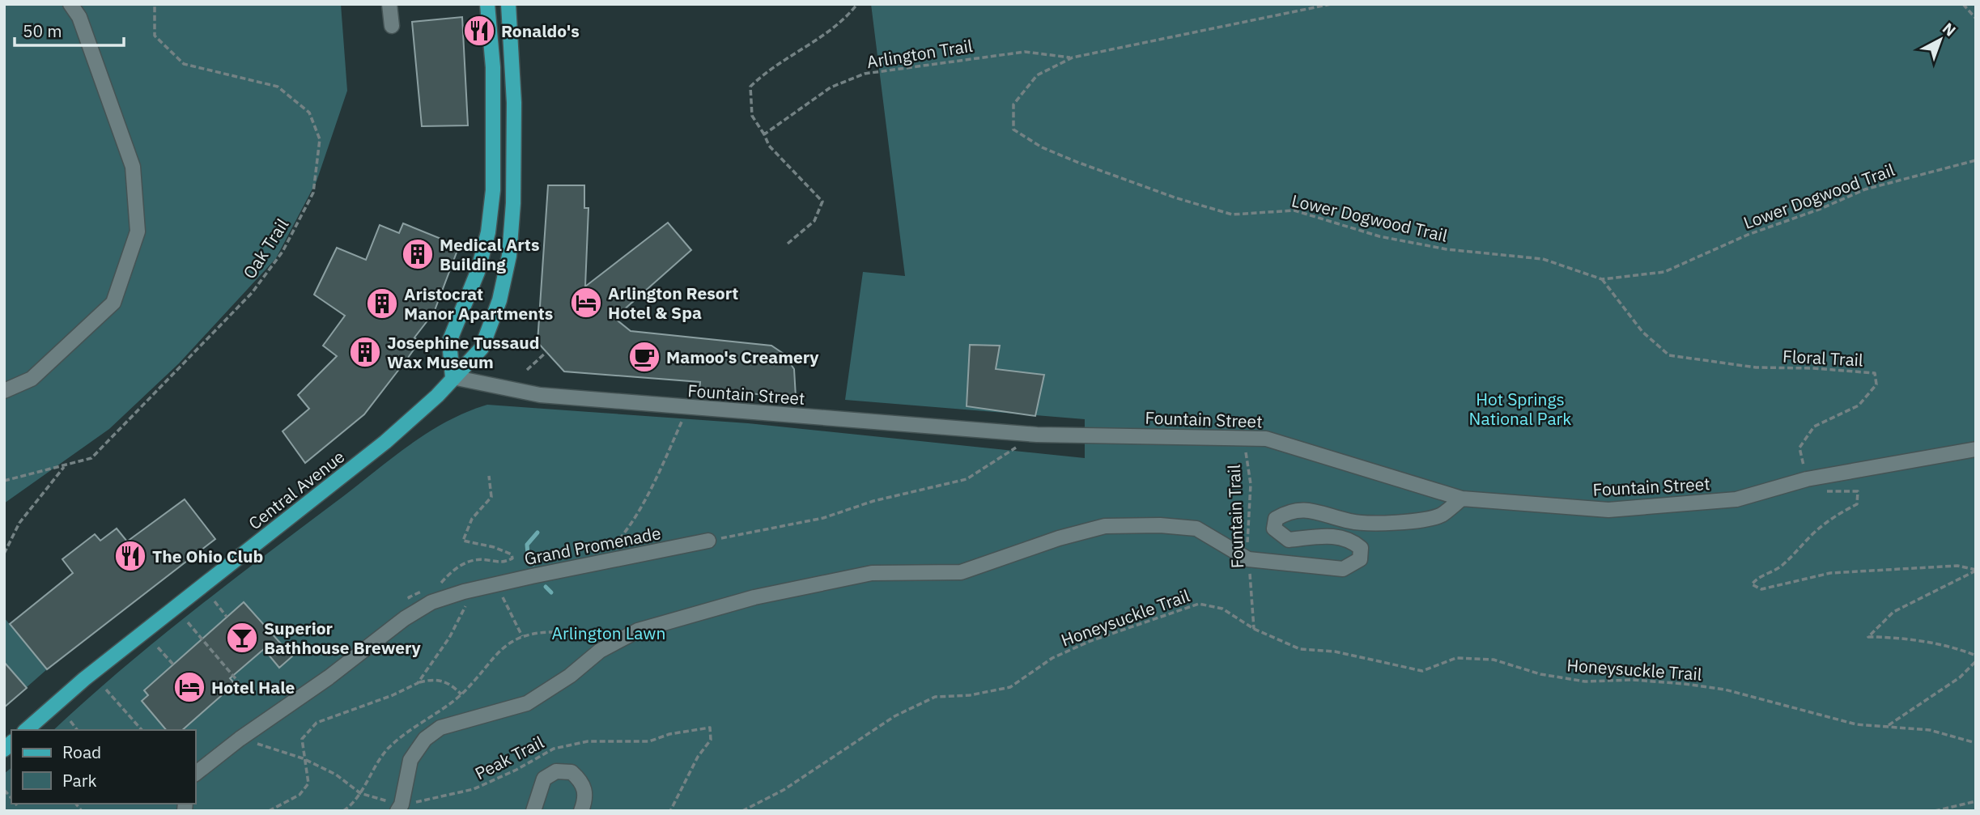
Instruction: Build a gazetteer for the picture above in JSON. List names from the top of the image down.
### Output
{
  "streets": {
    "main road": ["Central Avenue"],
    "street": ["Fountain Street", "Grand Promenade"],
    "path": [
      "Arlington Trail",
      "Lower Dogwood Trail",
      "Oak Trail",
      "Floral Trail",
      "Fountain Trail",
      "Honeysuckle Trail",
      "Peak Trail"
    ]
  },
  "crossings": [
    ["Arlington Trail", "Lower Dogwood Trail"],
    ["Lower Dogwood Trail", "Floral Trail"],
    ["Floral Trail", "Fountain Street"],
    ["Fountain Street", "Central Avenue"],
    ["Fountain Street", "Fountain Trail"],
    ["Fountain Trail", "Honeysuckle Trail"],
    ["Grand Promenade", "Peak Trail"]
  ],
  "parks": ["Hot Springs National Park", "Arlington Lawn"],
  "places": {
    "restaurant": ["Ronaldo's", "The Ohio Club"],
    "building": ["Medical Arts Building", "Aristocrat Manor Apartments", "Josephine Tussaud Wax Museum"],
    "hotel": ["Arlington Resort Hotel & Spa", "Hotel Hale"],
    "cafe": ["Mamoo's Creamery"],
    "bar": ["Superior Bathhouse Brewery"]
  },
  "legend": ["Road", "Park"],
  "scale_bar": "50 m",
  "north": "top right"
}
